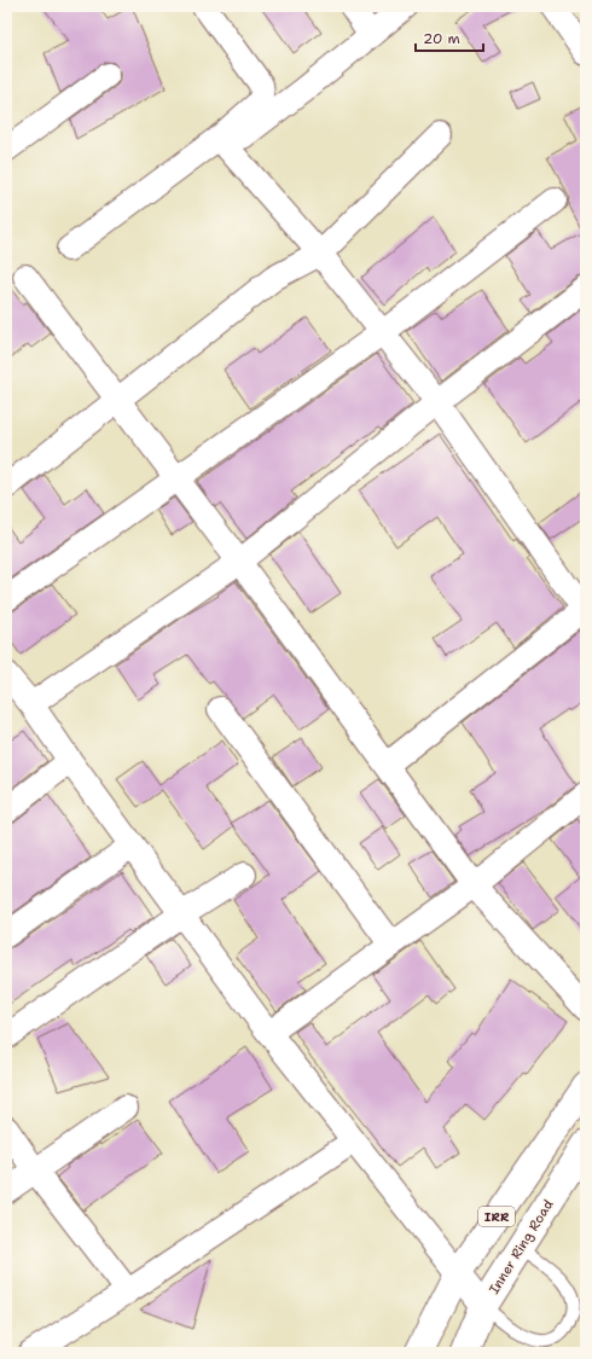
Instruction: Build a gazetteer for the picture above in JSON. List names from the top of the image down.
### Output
{
  "streets": {
    "highway": ["IRR", "Inner Ring Road"]
  },
  "scale_bar": "20 m"
}
